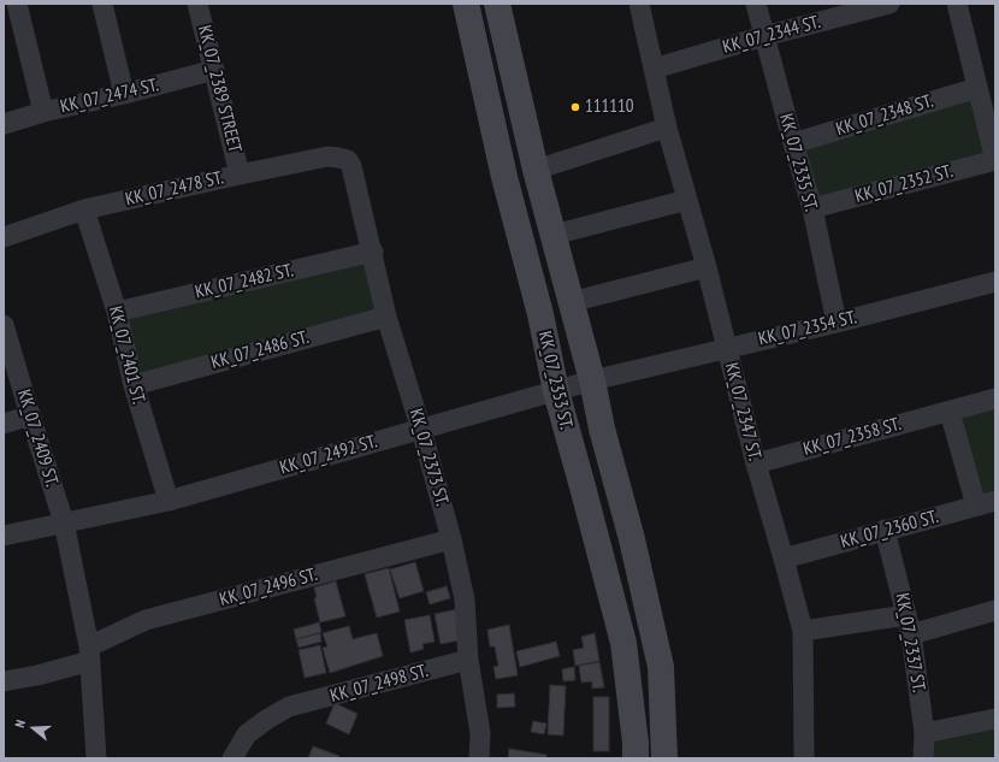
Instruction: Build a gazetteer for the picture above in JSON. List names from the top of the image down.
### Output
{
  "streets": {
    "street": [
      "KK_07_2344 ST.",
      "KK_07_2389 STREET",
      "KK_07_2474 ST.",
      "KK_07_2348 ST.",
      "KK_07_2335 ST.",
      "KK_07_2352 ST.",
      "KK_07_2478 ST.",
      "KK_07_2482 ST.",
      "KK_07_2354 ST.",
      "KK_07_2486 ST.",
      "KK_07_2401 ST.",
      "KK_07_2353 ST.",
      "KK_07_2347 ST.",
      "KK_07_2358 ST.",
      "KK_07_2409 ST.",
      "KK_07_2492 ST.",
      "KK_07_2373 ST.",
      "KK_07_2360 ST.",
      "KK_07_2496 ST.",
      "KK_07_2337 ST.",
      "KK_07_2498 ST."
    ]
  },
  "crossings": [
    ["KK_07_2344 ST.", "KK_07_2335 ST."],
    ["KK_07_2344 ST.", "KK_07_2347 ST."],
    ["KK_07_2389 STREET", "KK_07_2474 ST."],
    ["KK_07_2389 STREET", "KK_07_2478 ST."],
    ["KK_07_2348 ST.", "KK_07_2335 ST."],
    ["KK_07_2335 ST.", "KK_07_2352 ST."],
    ["KK_07_2335 ST.", "KK_07_2354 ST."],
    ["KK_07_2478 ST.", "KK_07_2401 ST."],
    ["KK_07_2478 ST.", "KK_07_2373 ST."],
    ["KK_07_2482 ST.", "KK_07_2401 ST."],
    ["KK_07_2482 ST.", "KK_07_2373 ST."],
    ["KK_07_2354 ST.", "KK_07_2353 ST."],
    ["KK_07_2354 ST.", "KK_07_2347 ST."],
    ["KK_07_2354 ST.", "KK_07_2492 ST."],
    ["KK_07_2486 ST.", "KK_07_2401 ST."],
    ["KK_07_2486 ST.", "KK_07_2373 ST."],
    ["KK_07_2401 ST.", "KK_07_2492 ST."],
    ["KK_07_2353 ST.", "KK_07_2492 ST."],
    ["KK_07_2347 ST.", "KK_07_2358 ST."],
    ["KK_07_2347 ST.", "KK_07_2360 ST."],
    ["KK_07_2409 ST.", "KK_07_2492 ST."],
    ["KK_07_2409 ST.", "KK_07_2496 ST."],
    ["KK_07_2492 ST.", "KK_07_2373 ST."],
    ["KK_07_2373 ST.", "KK_07_2496 ST."],
    ["KK_07_2373 ST.", "KK_07_2498 ST."],
    ["KK_07_2360 ST.", "KK_07_2337 ST."]
  ],
  "places": ["111110"],
  "north": "left"
}
